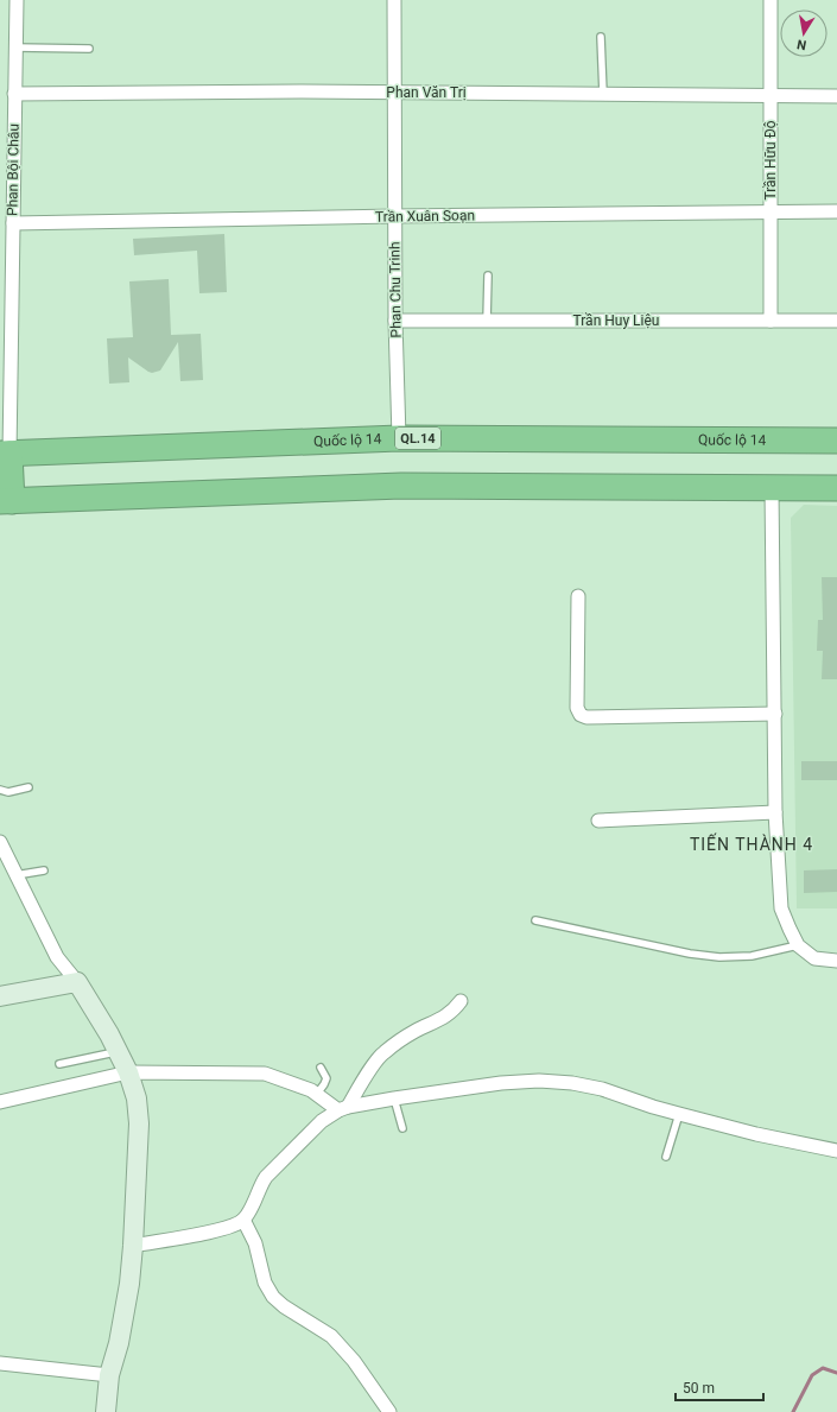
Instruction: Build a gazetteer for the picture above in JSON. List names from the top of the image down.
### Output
{
  "streets": {
    "highway": ["QL.14", "Quốc lộ 14"],
    "street": [
      "Phan Văn Trị",
      "Trần Hữu Độ",
      "Phan Bội Châu",
      "Trần Xuân Soạn",
      "Phan Chu Trinh",
      "Trần Huy Liệu"
    ]
  },
  "crossings": [
    ["Phan Văn Trị", "Trần Hữu Độ"],
    ["Phan Văn Trị", "Phan Bội Châu"],
    ["Phan Văn Trị", "Phan Chu Trinh"],
    ["Trần Hữu Độ", "Trần Xuân Soạn"],
    ["Trần Hữu Độ", "Trần Huy Liệu"],
    ["Phan Bội Châu", "Trần Xuân Soạn"],
    ["Phan Bội Châu", "Quốc lộ 14"],
    ["Trần Xuân Soạn", "Phan Chu Trinh"],
    ["Phan Chu Trinh", "Trần Huy Liệu"],
    ["Phan Chu Trinh", "Quốc lộ 14"]
  ],
  "districts": ["TIẾN THÀNH 4"],
  "scale_bar": "50 m",
  "north": "bottom"
}
